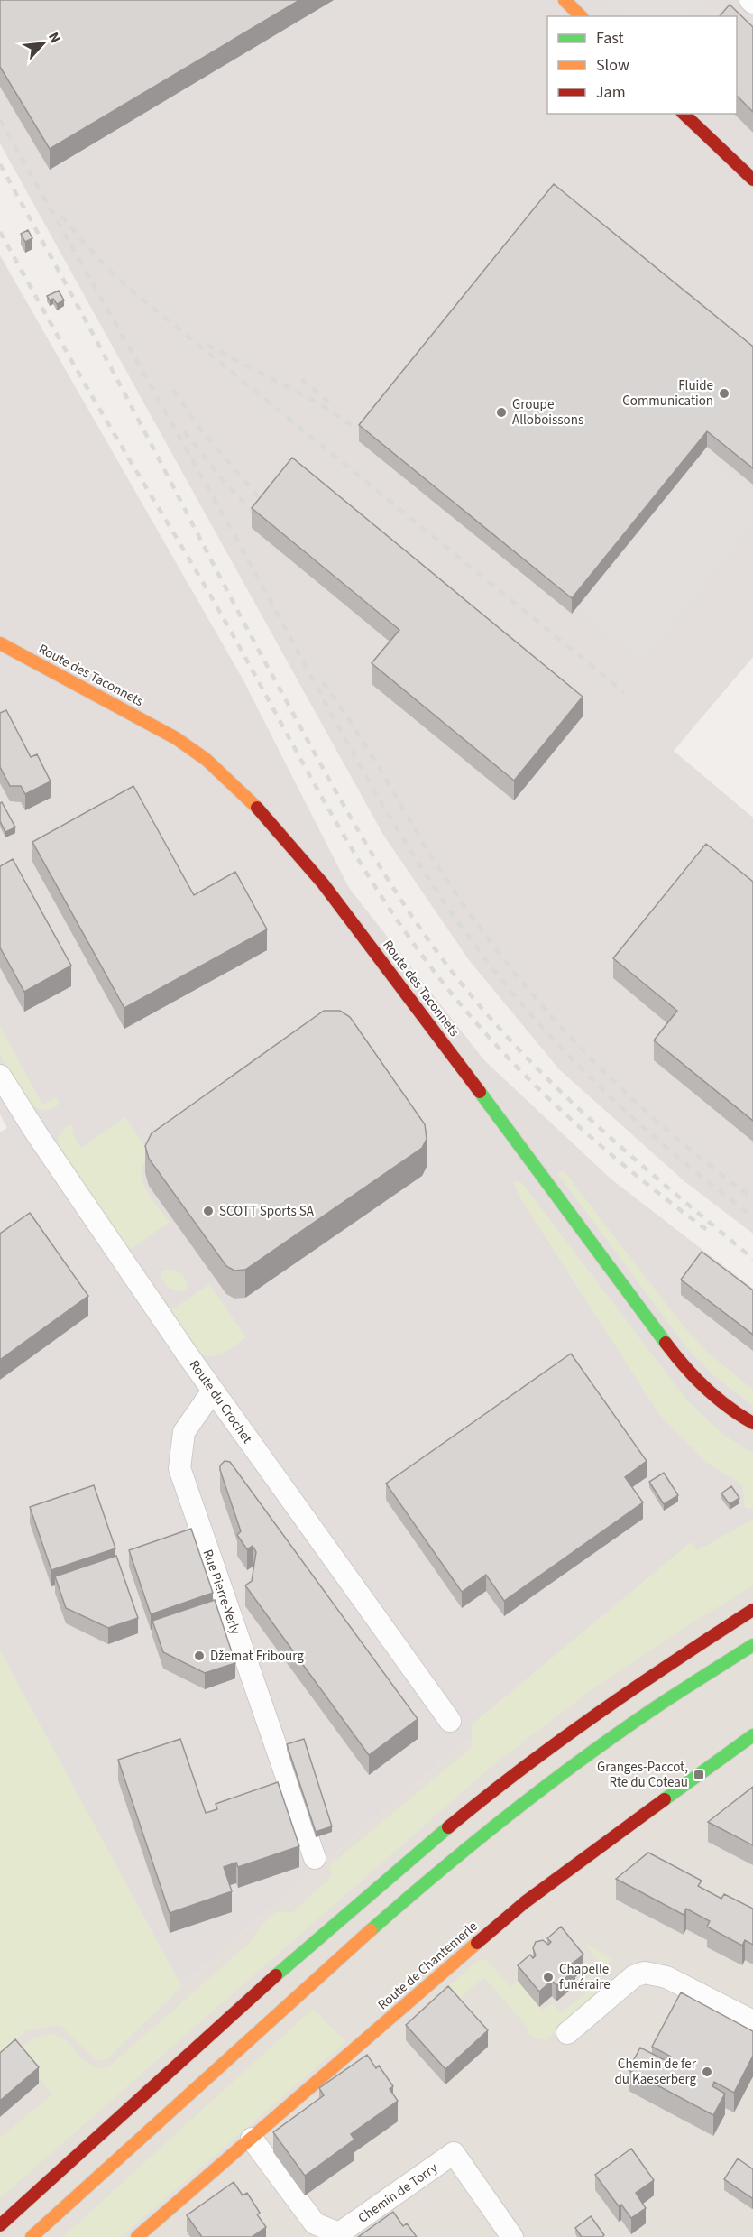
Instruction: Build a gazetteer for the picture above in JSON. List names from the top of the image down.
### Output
{
  "streets": {
    "main road": ["Route des Taconnets", "Route de Chantemerle"],
    "street": ["Route du Crochet", "Rue Pierre-Yerly", "Chemin de Torry"]
  },
  "crossings": [
    ["Route du Crochet", "Rue Pierre-Yerly"],
    ["Route de Chantemerle", "Chemin de Torry"]
  ],
  "places": {
    "other": [
      "Fluide Communication",
      "Groupe Alloboissons",
      "SCOTT Sports SA",
      "Džemat Fribourg",
      "Chapelle funéraire",
      "Chemin de fer du Kaeserberg"
    ],
    "transit": ["Granges-Paccot, Rte du Coteau"]
  },
  "legend": ["Fast", "Slow", "Jam"],
  "north": "top right"
}
